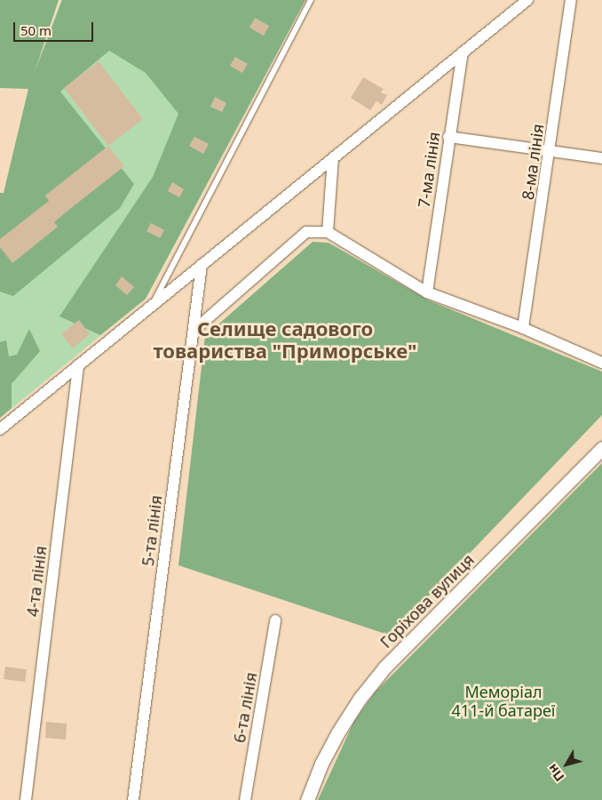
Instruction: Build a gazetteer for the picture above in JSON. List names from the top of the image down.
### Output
{
  "streets": {
    "street": [
      "8-ма лінія",
      "7-ма лінія",
      "5-та лінія",
      "4-та лінія",
      "Горіхова вулиця",
      "6-та лінія"
    ]
  },
  "districts": ["Селище садового товариства \"Приморське\""],
  "parks": ["Меморіал 411-й батареї"],
  "scale_bar": "50 m",
  "north": "bottom left"
}
